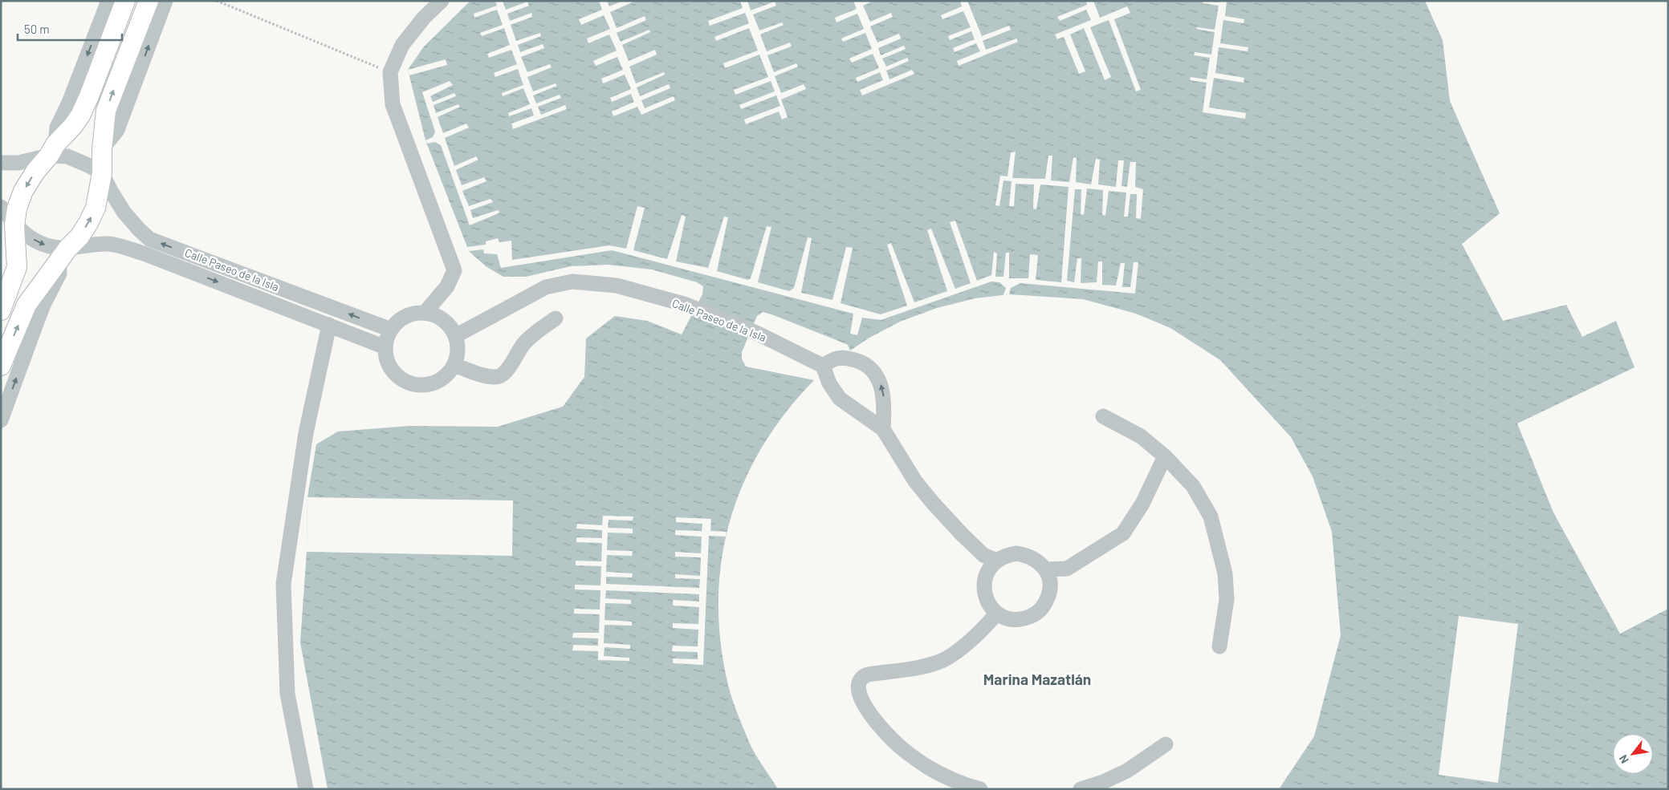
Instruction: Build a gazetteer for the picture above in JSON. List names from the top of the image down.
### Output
{
  "streets": {
    "street": ["Calle Paseo de la Isla"]
  },
  "districts": ["Marina Mazatlán"],
  "scale_bar": "50 m",
  "north": "bottom left"
}
